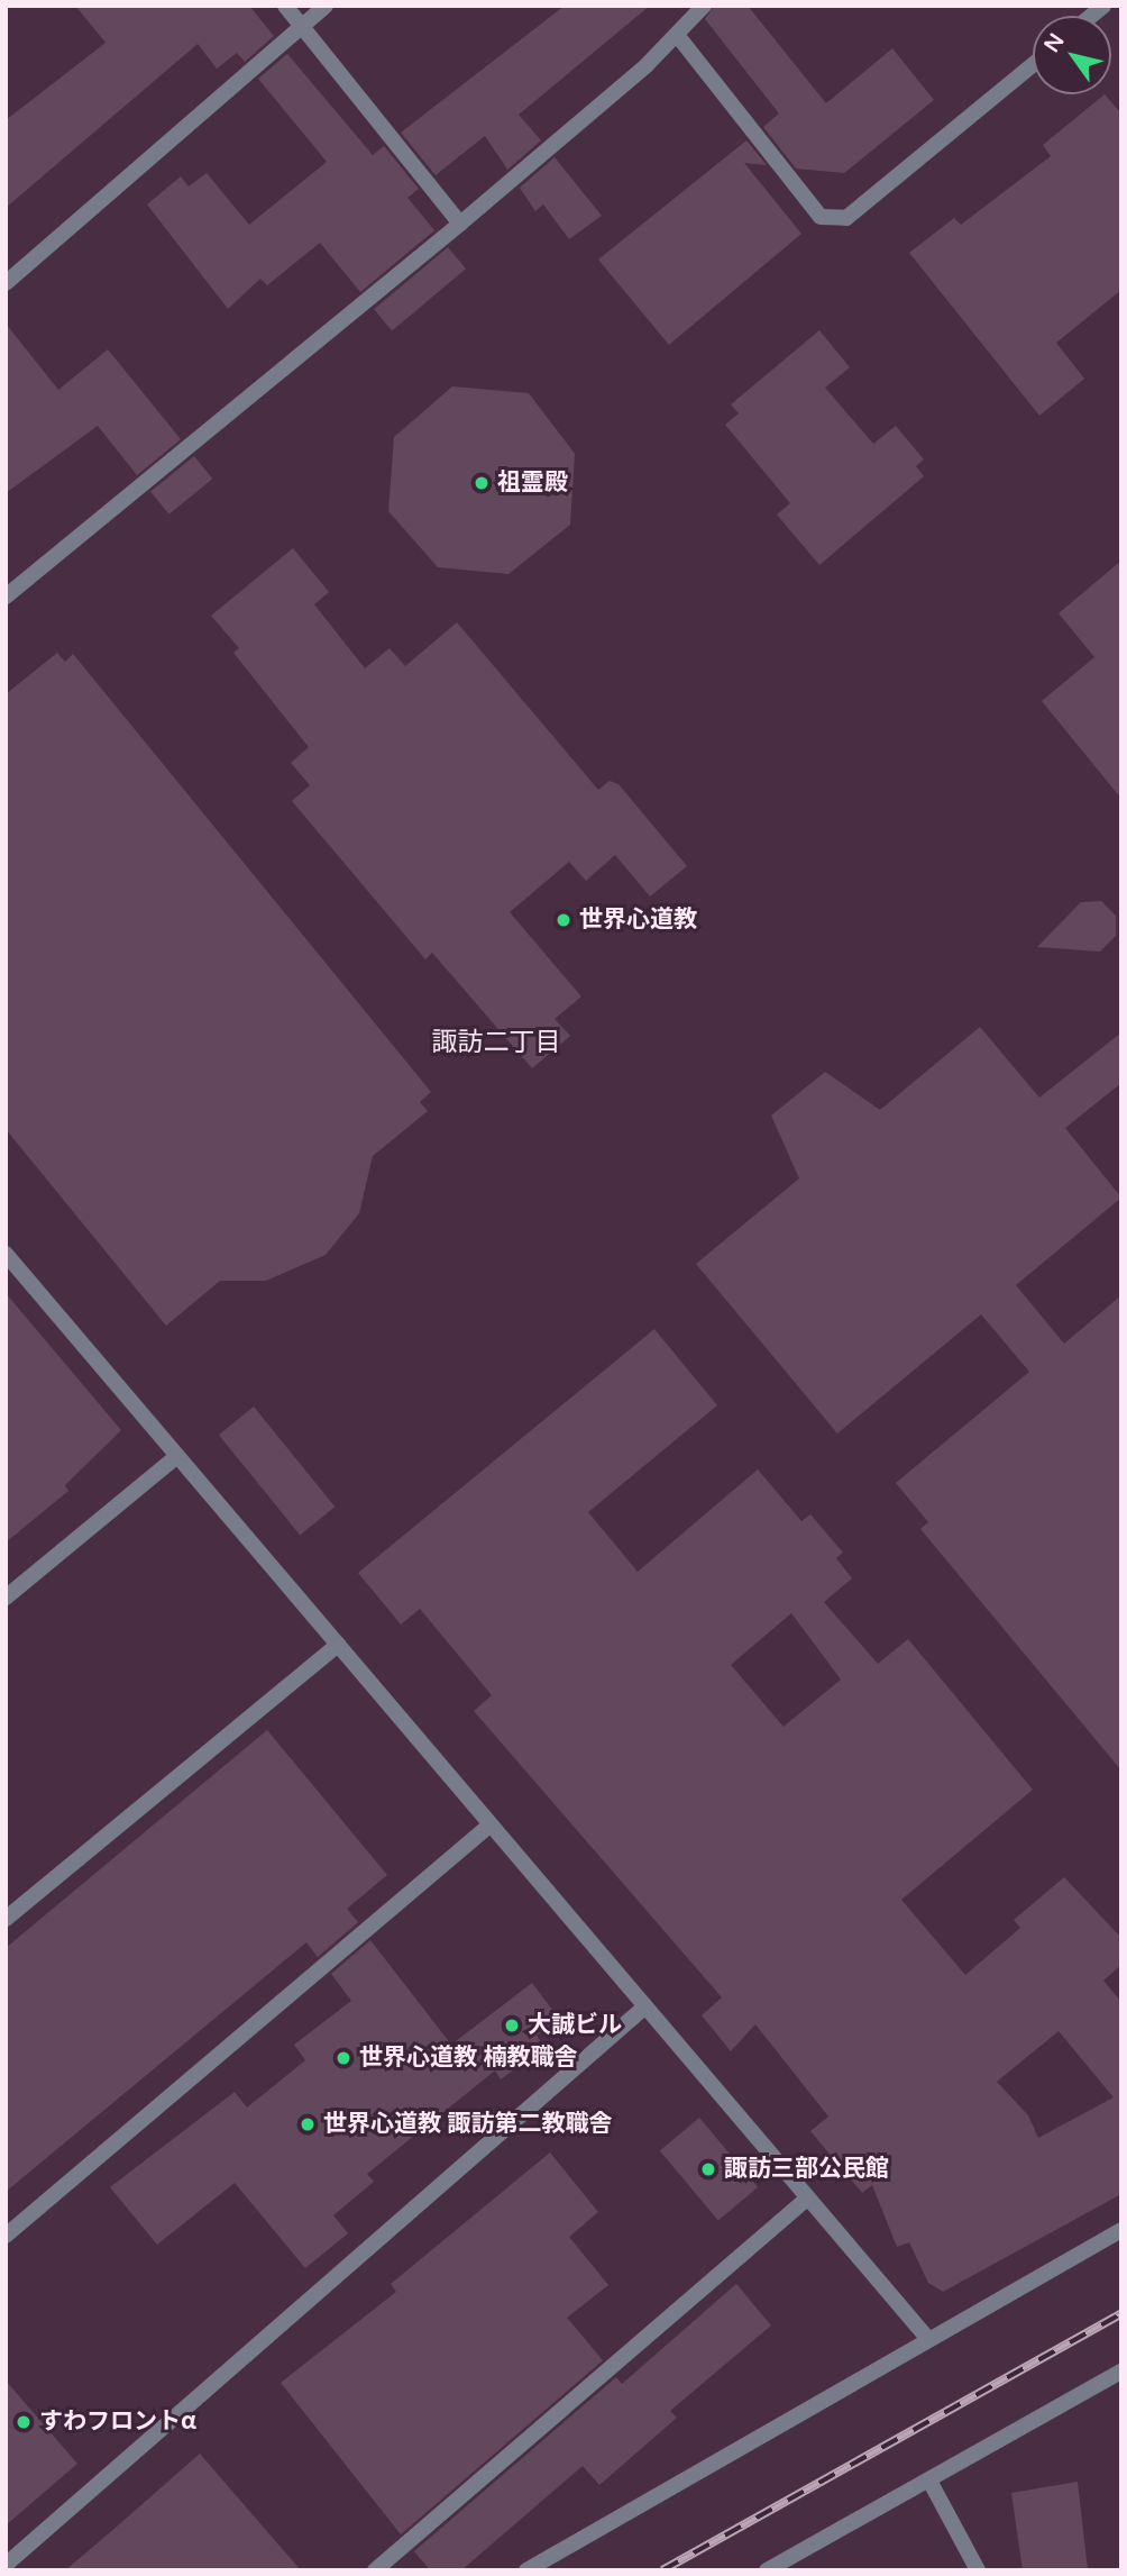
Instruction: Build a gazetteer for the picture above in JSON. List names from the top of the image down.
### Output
{
  "districts": ["諏訪二丁目"],
  "places": [
    "祖霊殿",
    "世界心道教",
    "大誠ビル",
    "世界心道教 楠教職舎",
    "世界心道教 諏訪第二教職舎",
    "諏訪三部公民館",
    "すわフロントα"
  ],
  "north": "top left"
}
